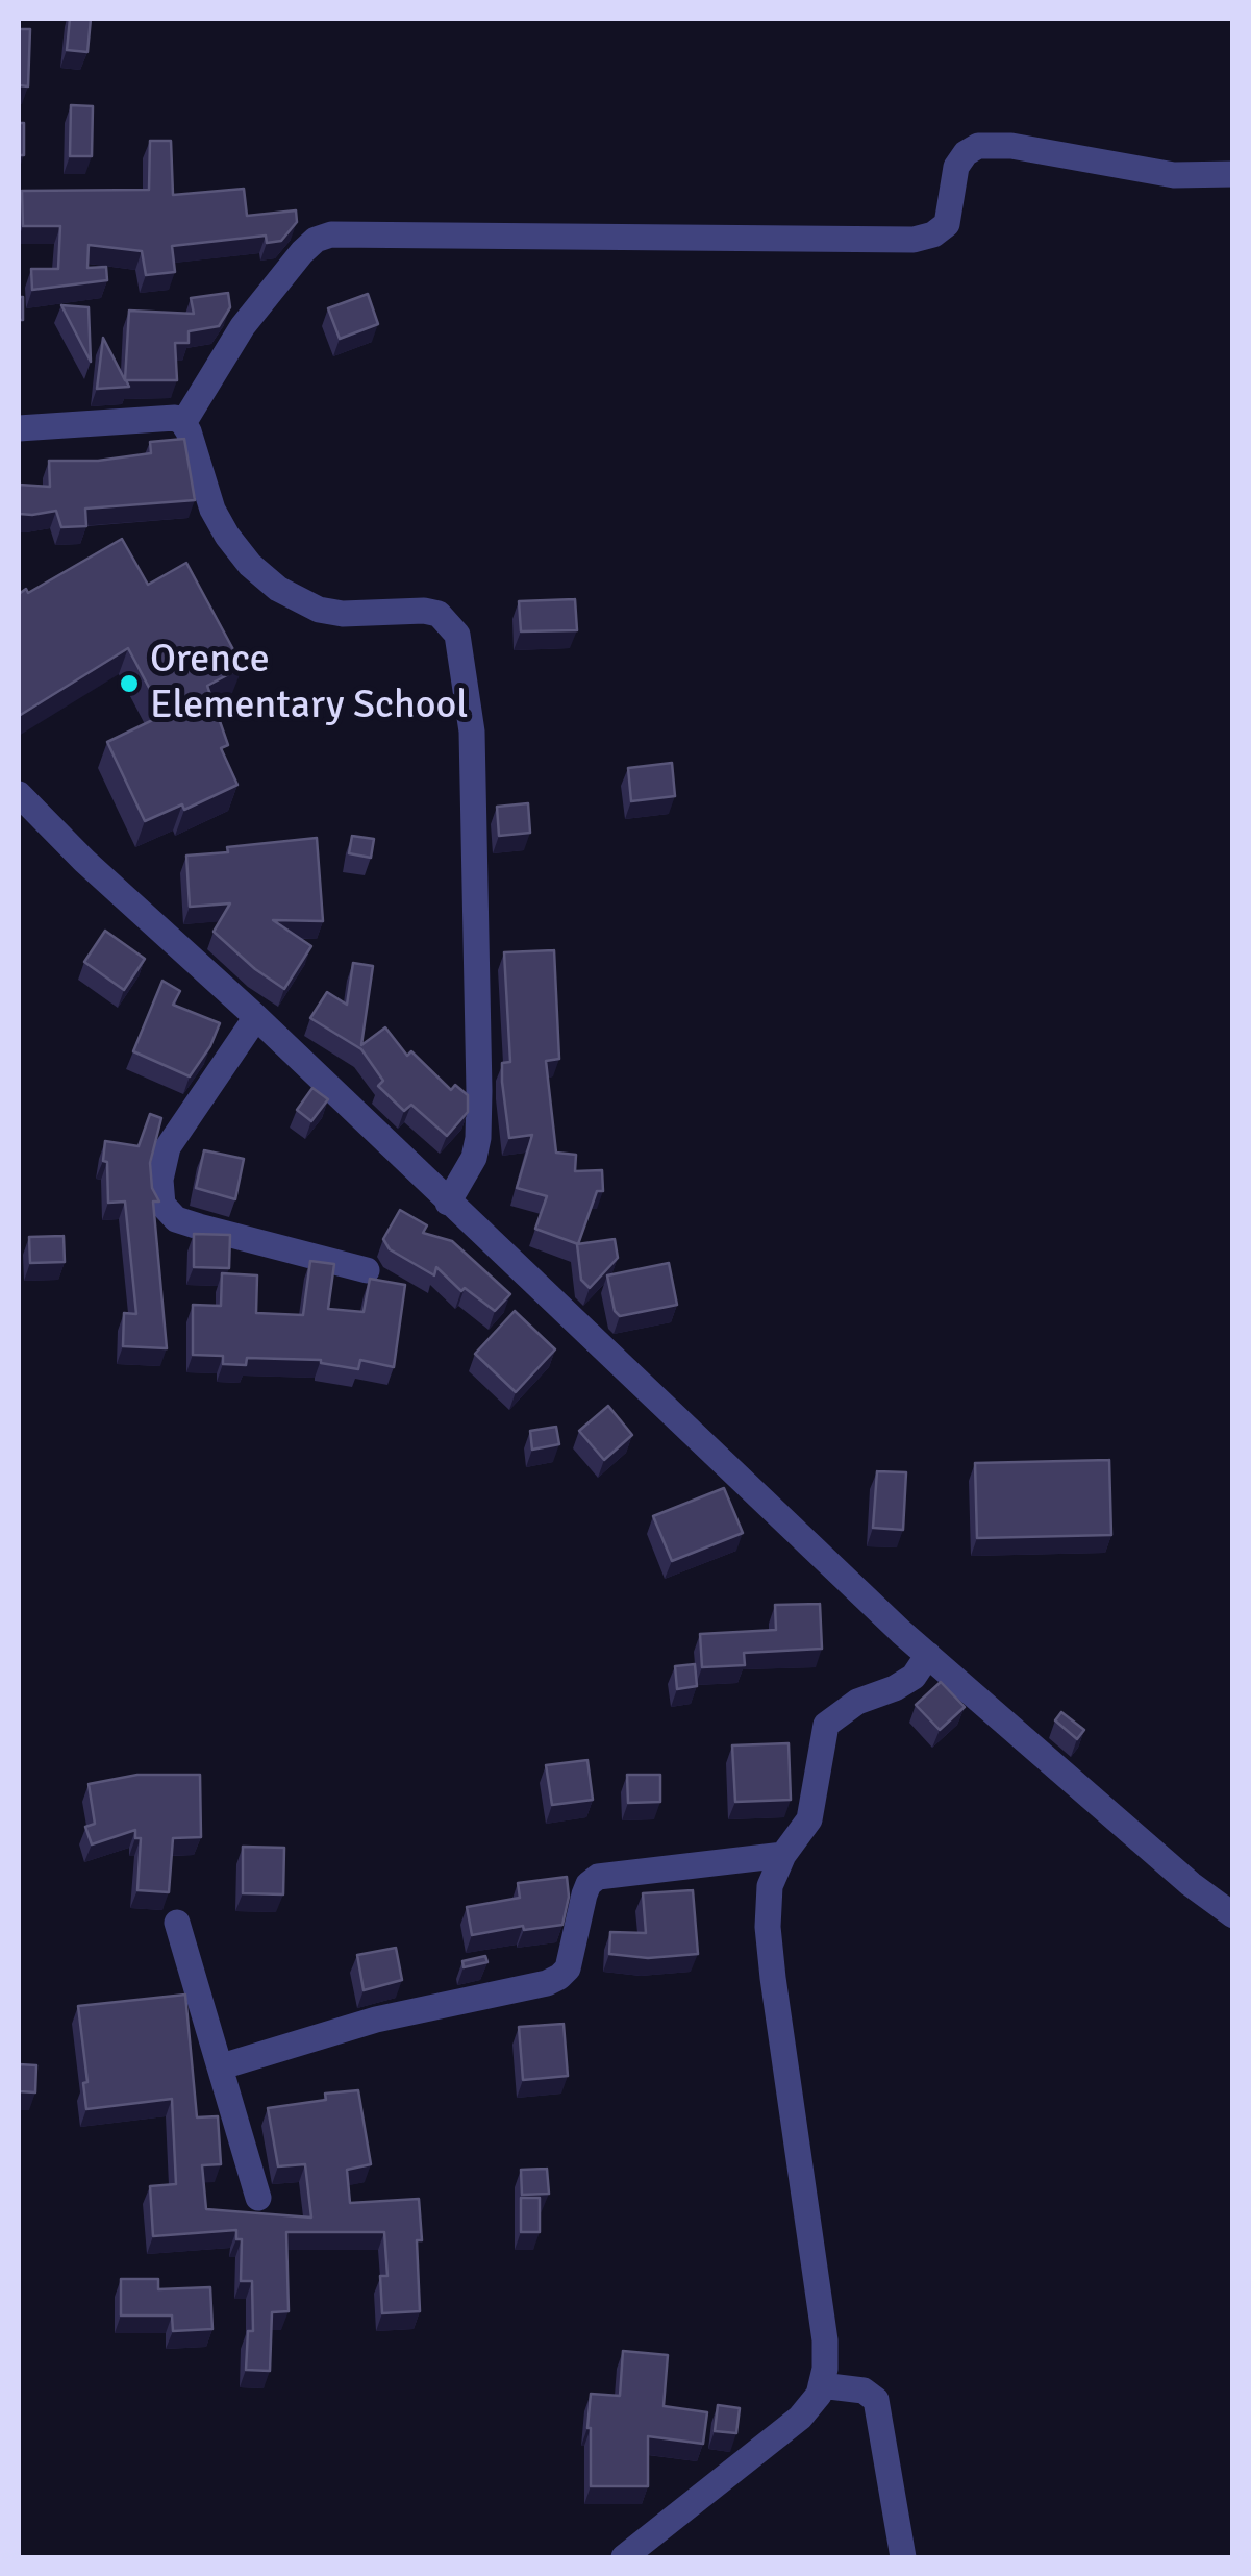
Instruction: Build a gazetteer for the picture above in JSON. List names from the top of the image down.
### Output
{
  "places": ["Orence Elementary School"]
}
